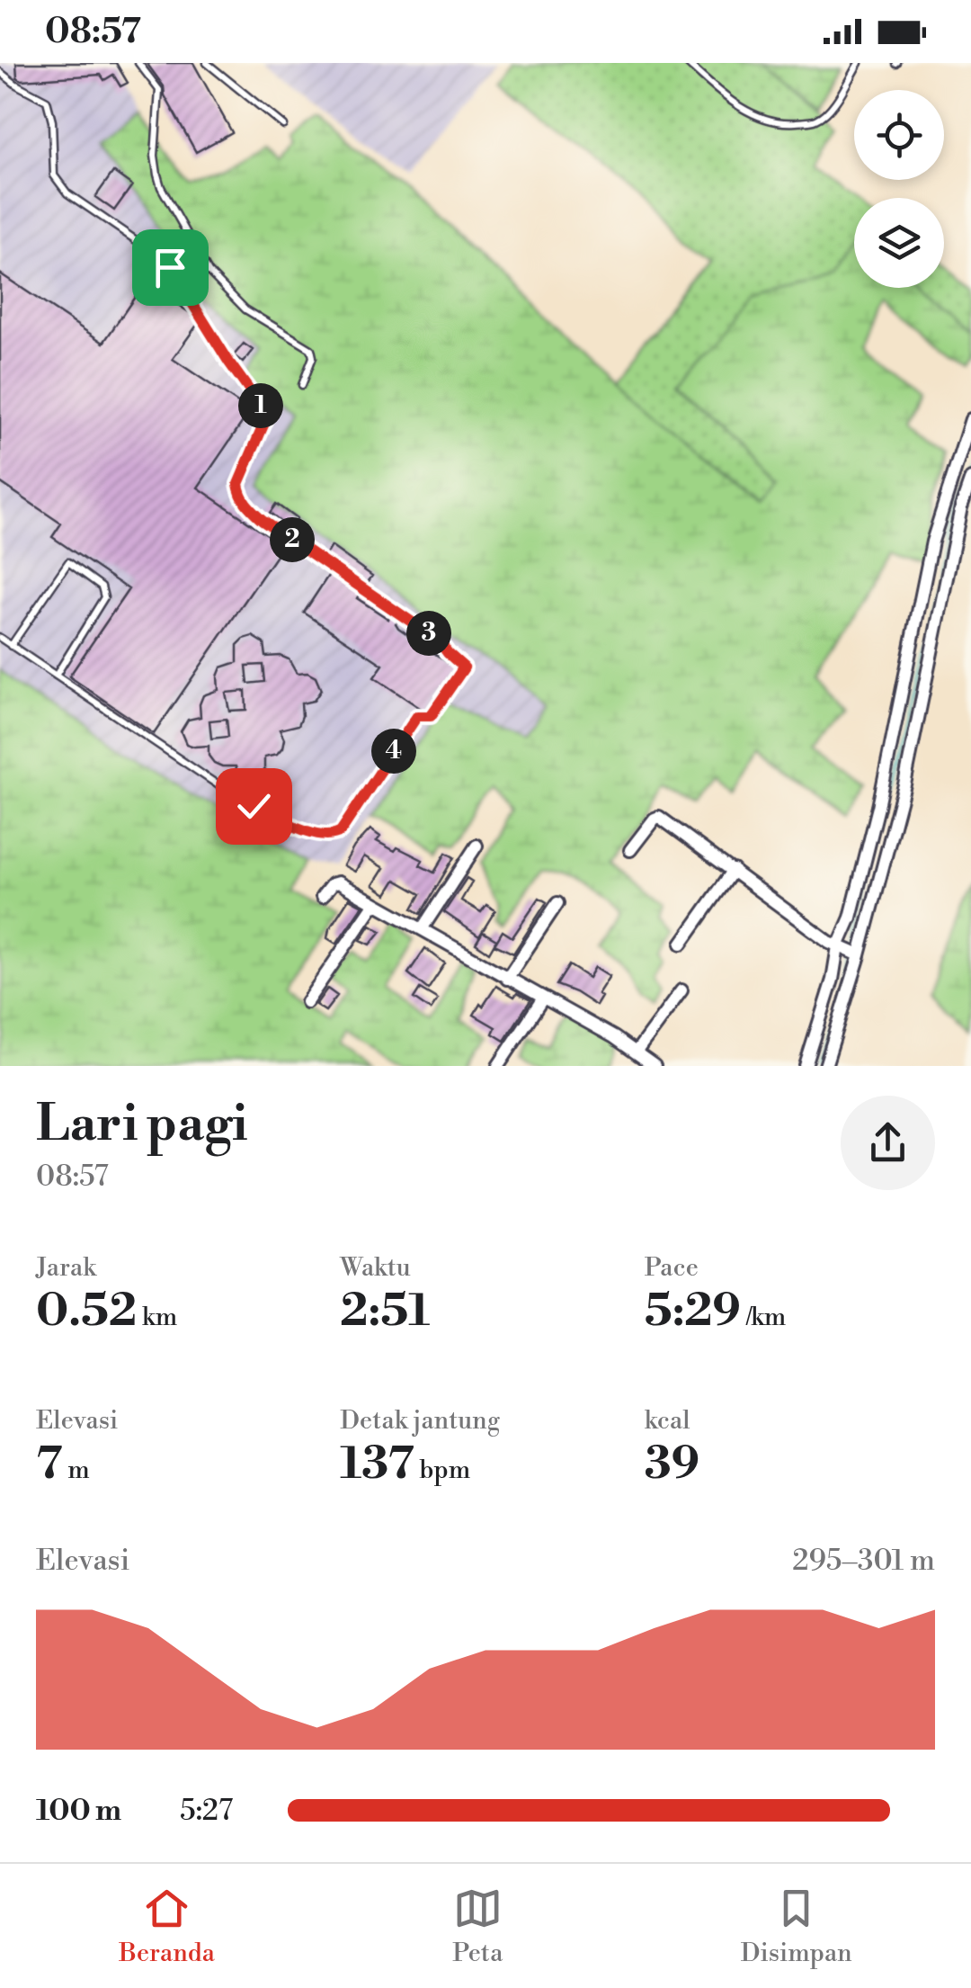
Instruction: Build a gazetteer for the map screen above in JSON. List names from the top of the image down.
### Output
{
  "page": {
    "status": "08:57",
    "pins": [
      "1",
      "2",
      "3",
      "4"
    ],
    "heading": ["Lari pagi", "08:57"],
    "stats": [
      ["Jarak", "0.52 km"],
      ["Waktu", "2:51"],
      ["Pace", "5:29 /km"],
      ["Elevasi", "7 m"],
      ["Detak jantung", "137 bpm"],
      ["kcal", "39"]
    ],
    "chart": ["Elevasi", "295–301 m"],
    "list": [
      {
        "name": "100 m",
        "note": "5:27"
      }
    ],
    "tabs": ["Beranda", "Peta", "Disimpan"]
  }
}
